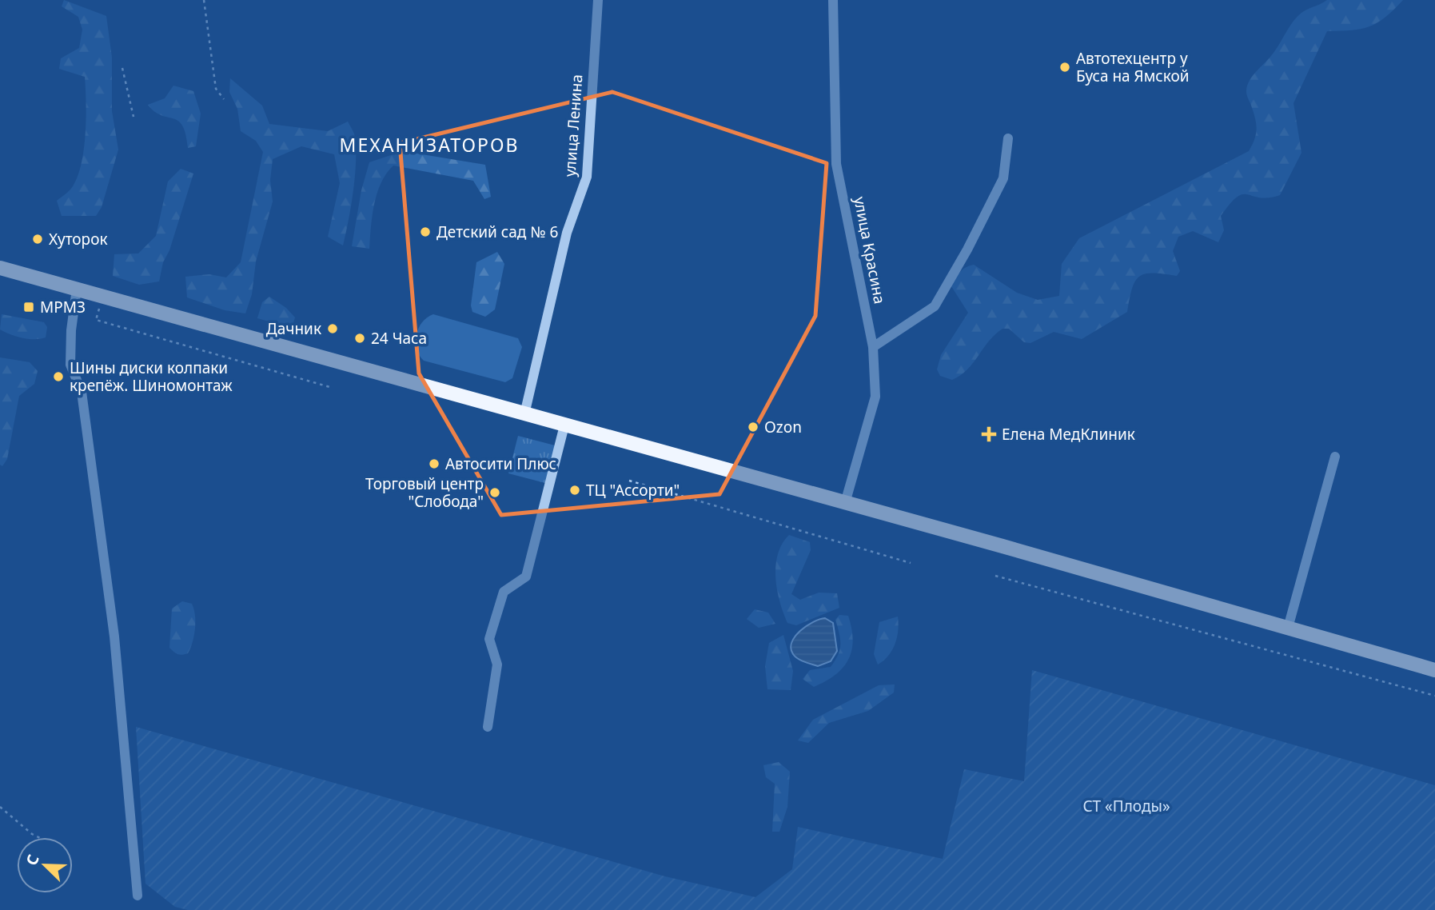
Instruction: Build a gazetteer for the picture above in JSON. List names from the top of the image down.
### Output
{
  "streets": {
    "street": ["улица Ленина", "улица Красина"]
  },
  "districts": ["МЕХАНИЗАТОРОВ"],
  "parks": ["СТ «Плоды»"],
  "places": {
    "other": [
      "Автотехцентр у Буса на Ямской",
      "Детский сад № 6",
      "Хуторок",
      "Дачник",
      "24 Часа",
      "Шины диски колпаки крепёж. Шиномонтаж",
      "Ozon",
      "Автосити Плюс",
      "ТЦ \"Ассорти\"",
      "Торговый центр \"Слобода\""
    ],
    "transit": ["МРМЗ"],
    "health": ["Елена МедКлиник"]
  },
  "north": "top left"
}
